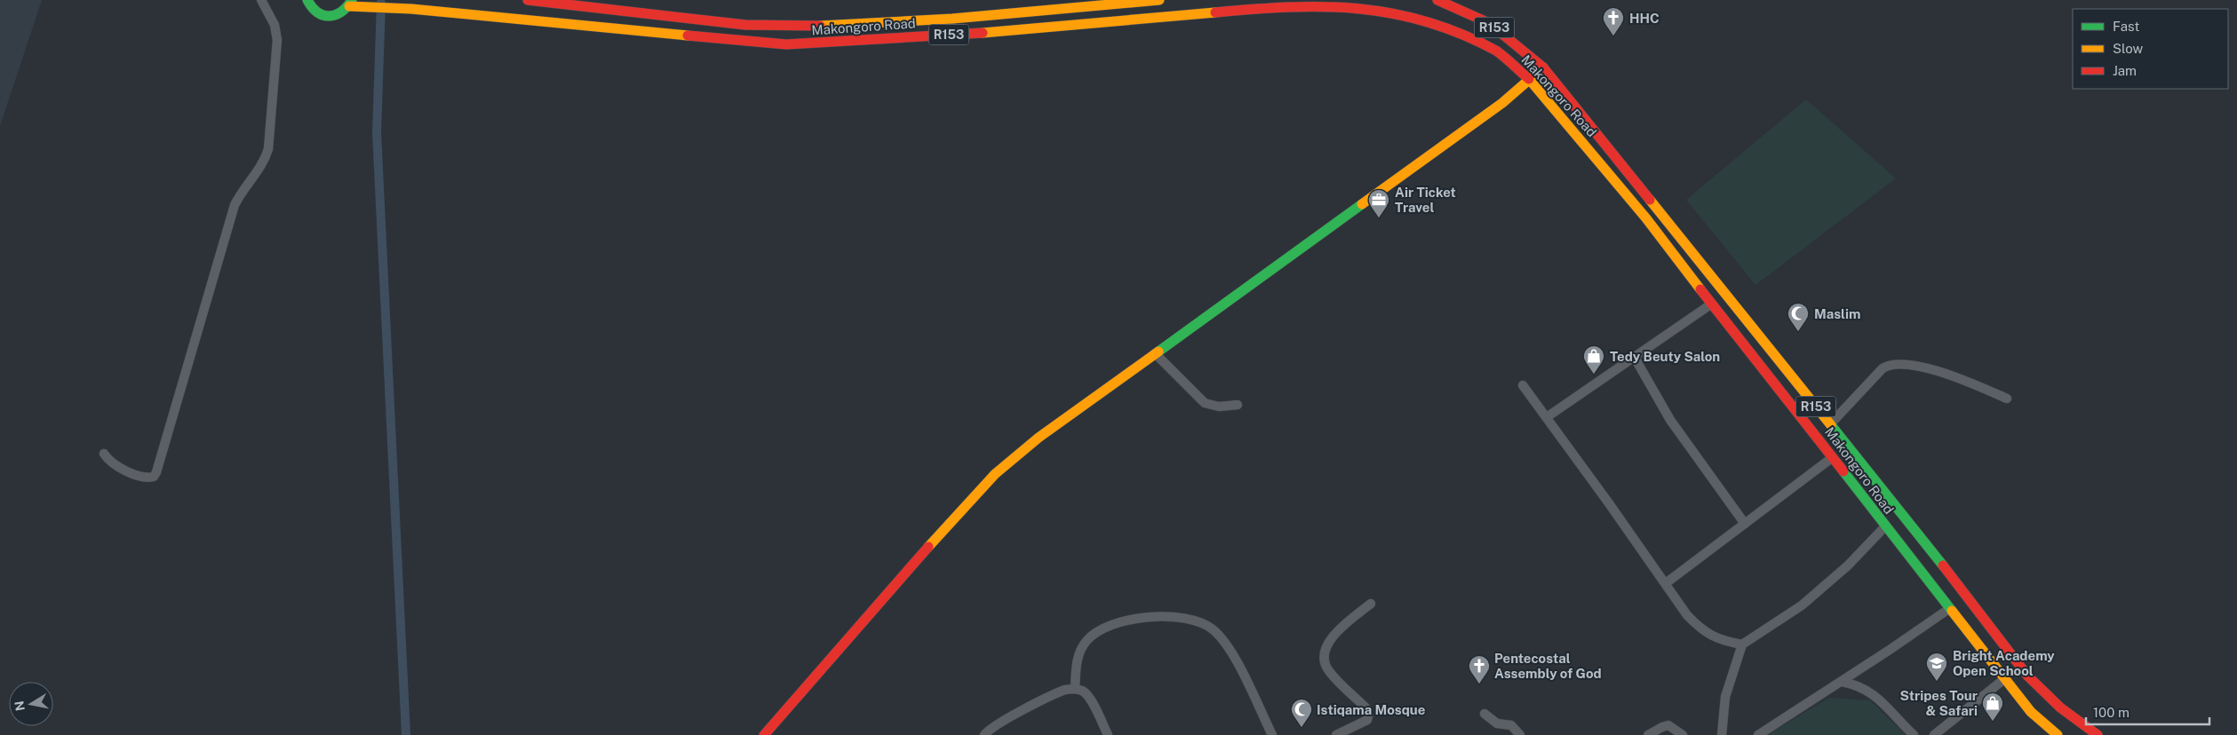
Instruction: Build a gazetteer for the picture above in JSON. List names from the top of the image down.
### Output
{
  "streets": {
    "main road": ["Makongoro Road", "R153"]
  },
  "places": {
    "church": ["HHC", "Pentecostal Assembly of God"],
    "office": ["Air Ticket Travel"],
    "mosque": ["Maslim", "Istiqama Mosque"],
    "shop": ["Tedy Beuty Salon", "Stripes Tour & Safari"],
    "school or university": ["Bright Academy Open School"]
  },
  "legend": ["Fast", "Slow", "Jam"],
  "scale_bar": "100 m",
  "north": "left"
}
